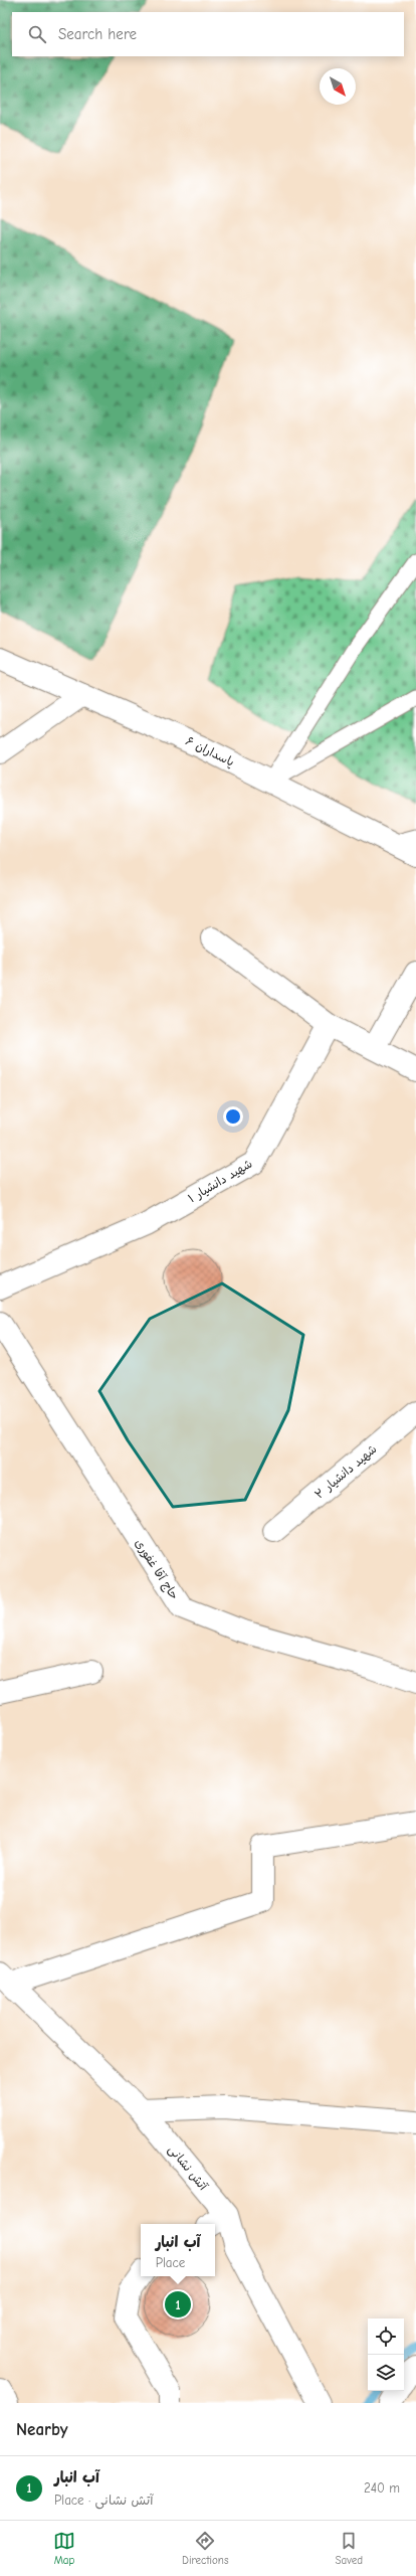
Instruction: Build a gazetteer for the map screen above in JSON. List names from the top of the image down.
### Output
{
  "streets": {
    "street": [
      "پاسداران ۶",
      "شهید دانشیار ۱",
      "شهید دانشیار ۲",
      "حاج آقا غفوری",
      "آتش نشانی"
    ]
  },
  "north": "bottom right",
  "page": {
    "search": "Search here",
    "popup": ["آب انبار", "Place"],
    "pins": "1",
    "heading": "Nearby",
    "list": [
      {
        "mark": "1",
        "name": "آب انبار",
        "note": "Place · آتش نشانی",
        "value": "240 m"
      }
    ],
    "nav": ["Map", "Directions", "Saved"]
  }
}
